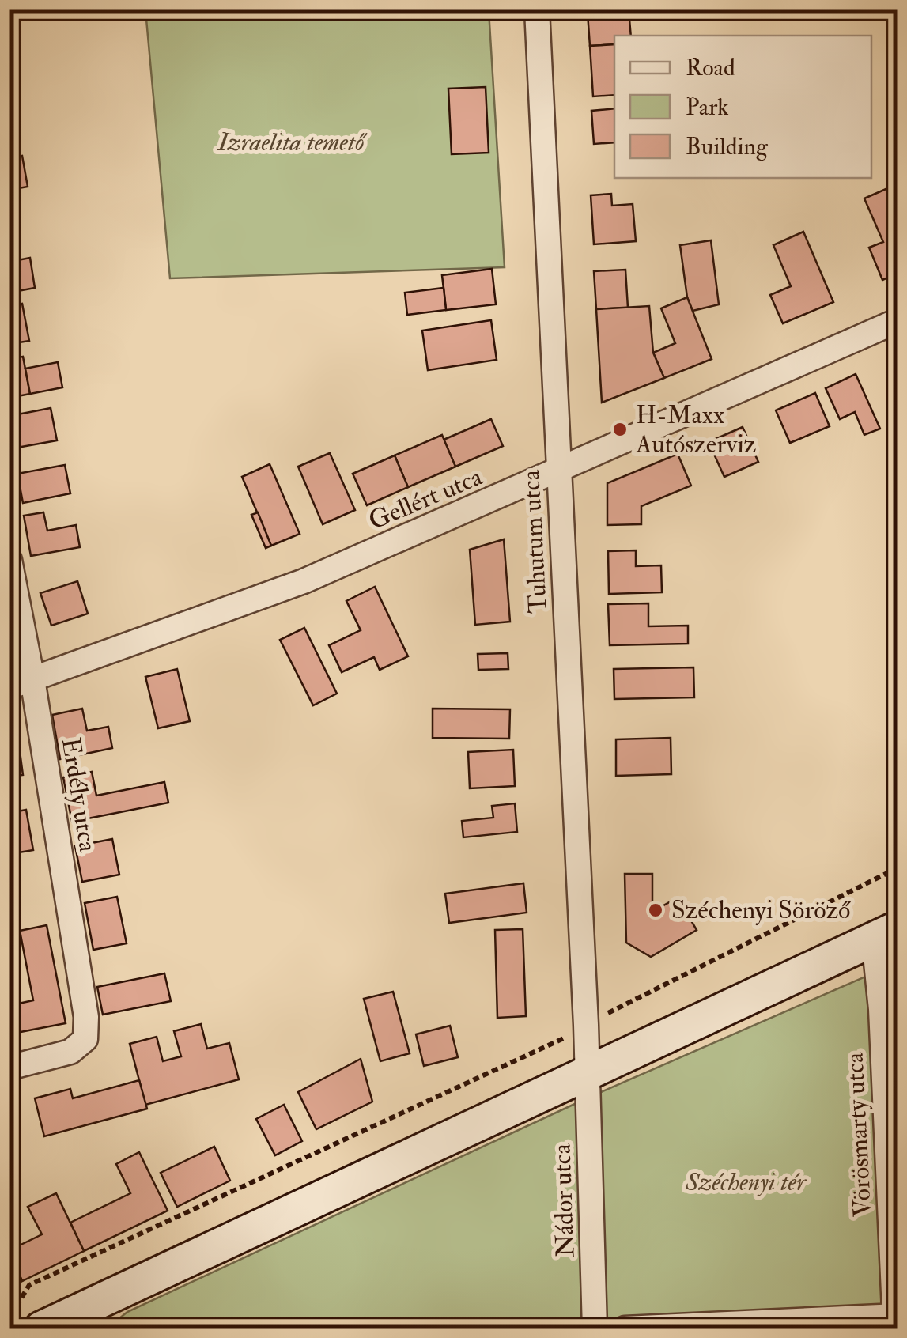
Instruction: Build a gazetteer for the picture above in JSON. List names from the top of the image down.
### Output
{
  "streets": {
    "street": [
      "Gellért utca",
      "Tuhutum utca",
      "Erdély utca",
      "Vörösmarty utca",
      "Nádor utca"
    ]
  },
  "crossings": [
    ["Gellért utca", "Tuhutum utca"],
    ["Gellért utca", "Erdély utca"],
    ["Tuhutum utca", "Nádor utca"]
  ],
  "parks": ["Izraelita temető", "Széchenyi tér"],
  "places": ["H-Maxx Autószerviz", "Széchenyi Söröző"],
  "legend": ["Road", "Park", "Building"]
}
